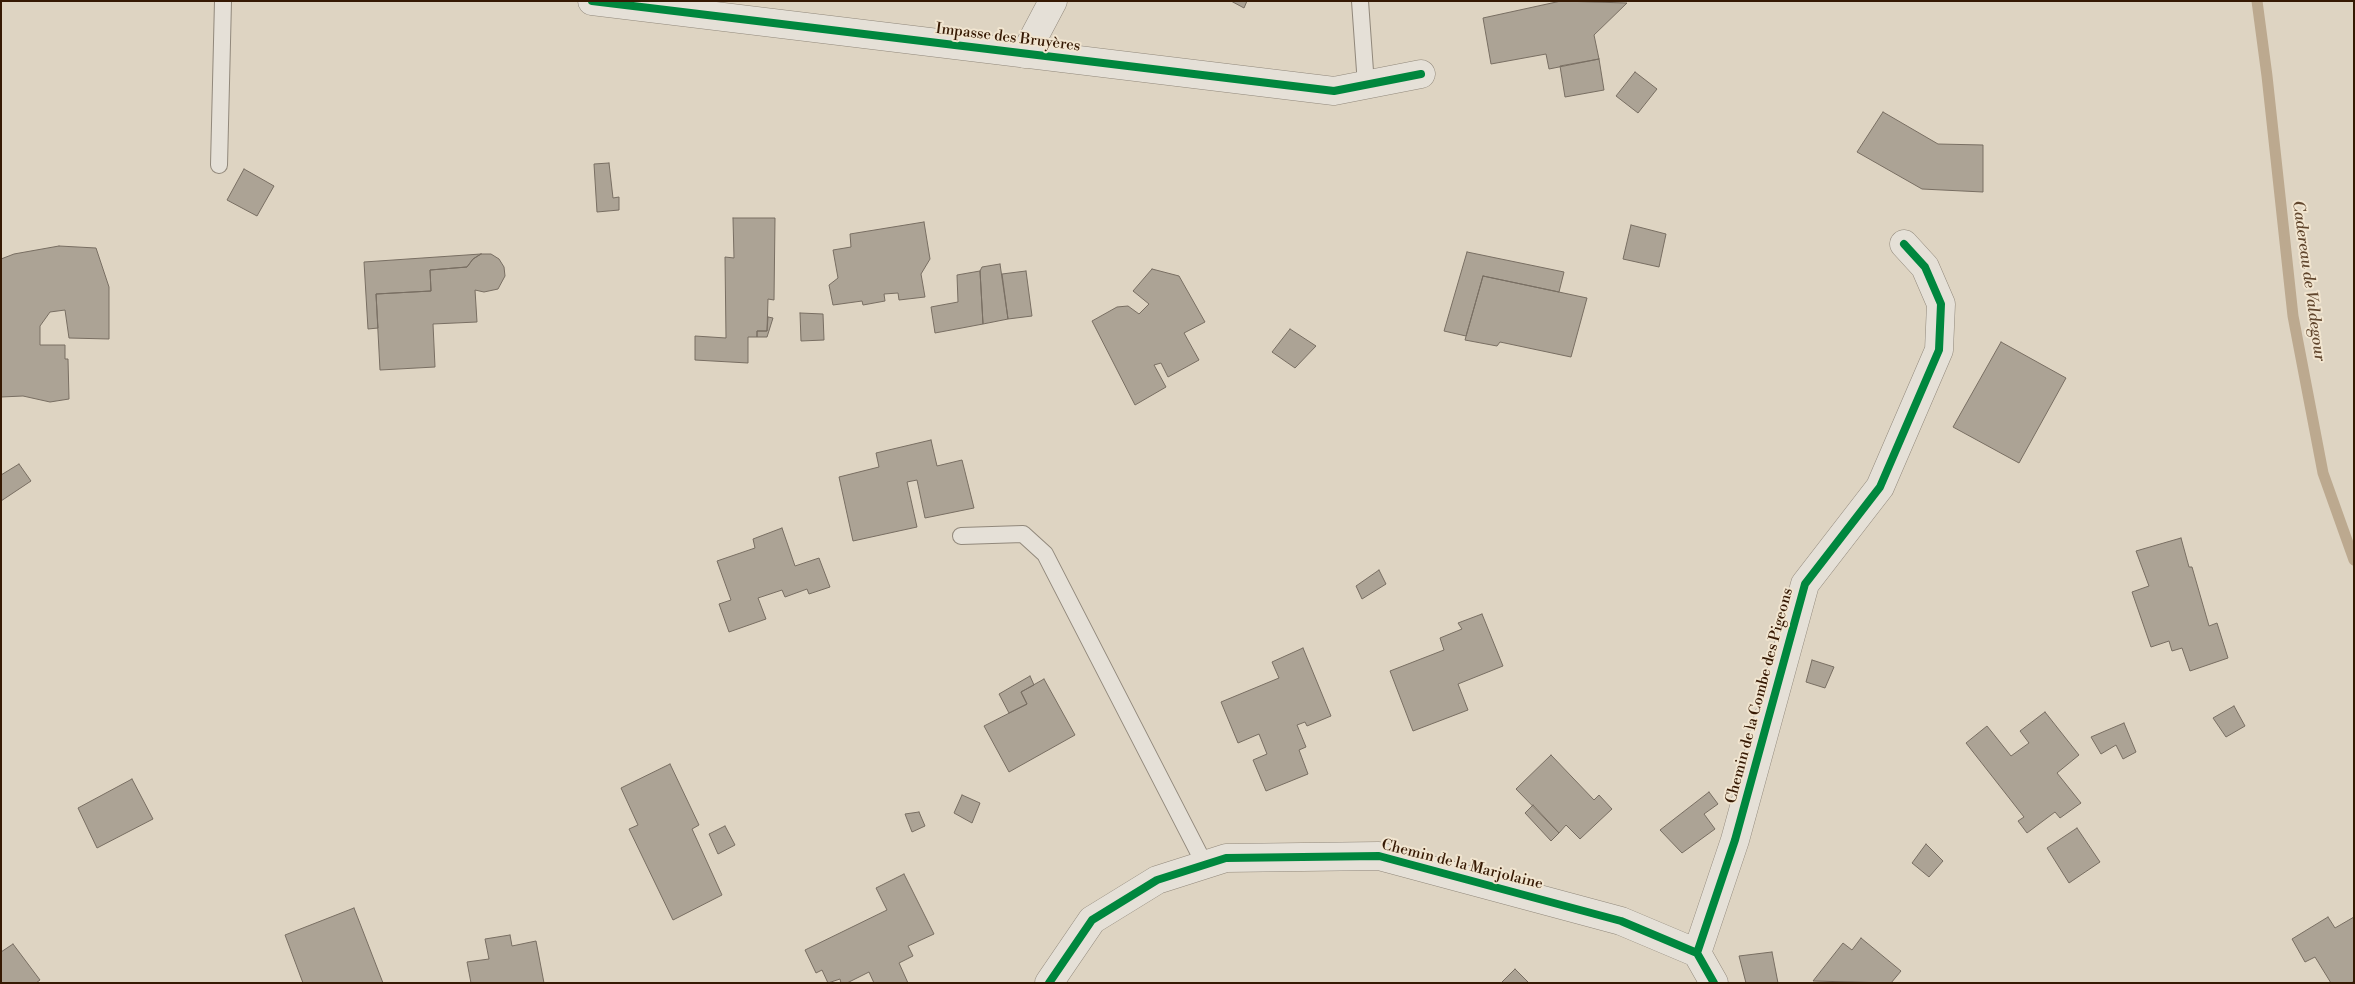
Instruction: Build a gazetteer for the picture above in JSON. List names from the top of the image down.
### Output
{
  "streets": {
    "street": ["Impasse des Bruyères", "Chemin de la Combe des Pigeons", "Chemin de la Marjolaine"]
  },
  "crossings": [
    ["Chemin de la Combe des Pigeons", "Chemin de la Marjolaine"]
  ],
  "water": ["Cadereau de Valdegour"]
}
